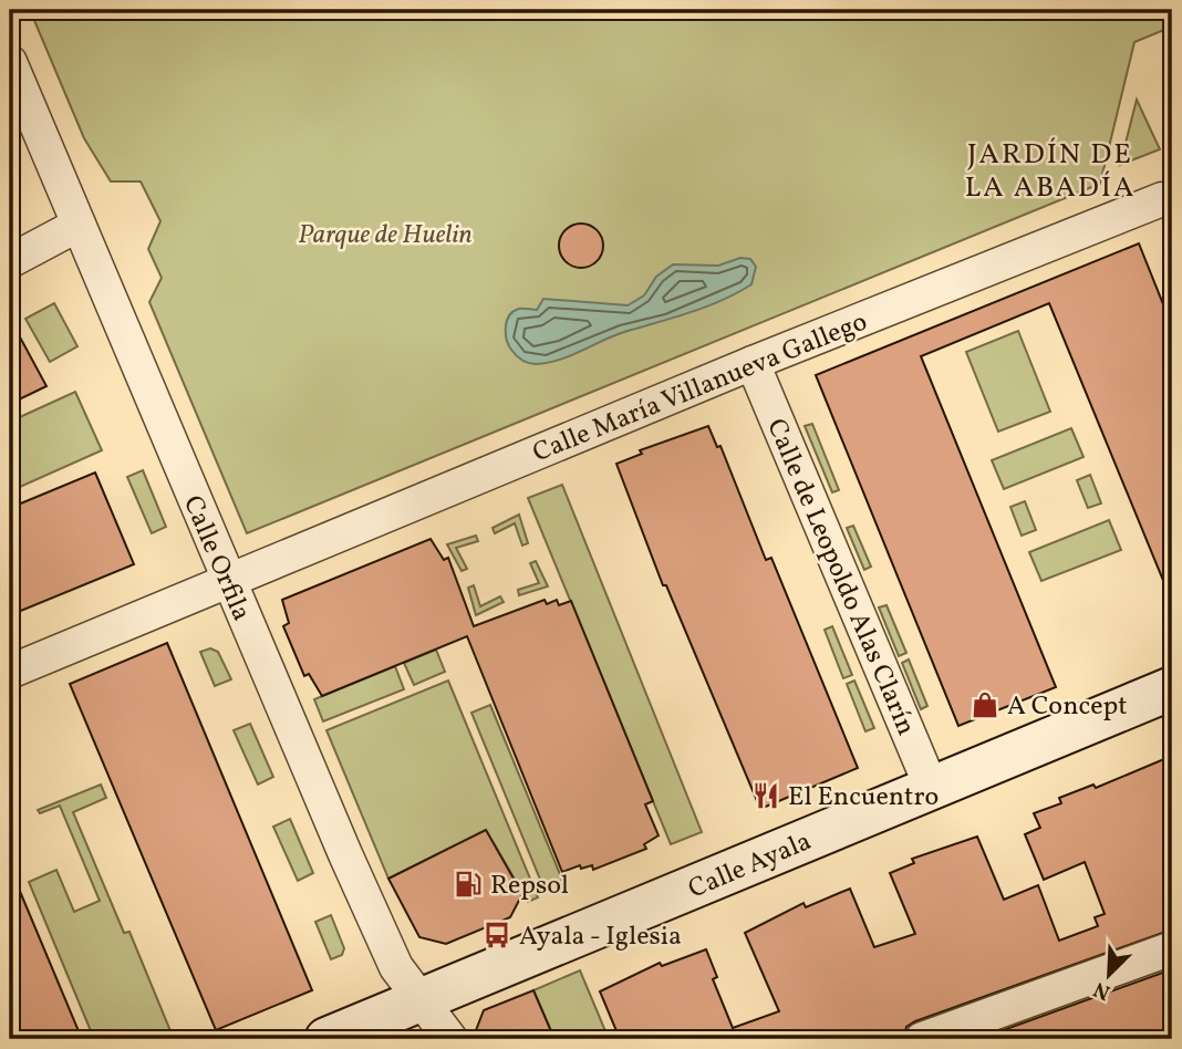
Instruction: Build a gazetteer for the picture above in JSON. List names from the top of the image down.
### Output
{
  "streets": {
    "main road": ["Calle Ayala"],
    "street": ["Calle María Villanueva Gallego", "Calle Orfila", "Calle de Leopoldo Alas Clarín"]
  },
  "crossings": [
    ["Calle María Villanueva Gallego", "Calle Orfila"],
    ["Calle María Villanueva Gallego", "Calle de Leopoldo Alas Clarín"],
    ["Calle Orfila", "Calle Ayala"],
    ["Calle de Leopoldo Alas Clarín", "Calle Ayala"]
  ],
  "districts": ["JARDÍN DE LA ABADÍA"],
  "parks": ["Parque de Huelin"],
  "places": {
    "shop": ["A Concept"],
    "restaurant": ["El Encuentro"],
    "fuel station": ["Repsol"],
    "bus stop": ["Ayala - Iglesia"]
  },
  "north": "bottom left"
}
